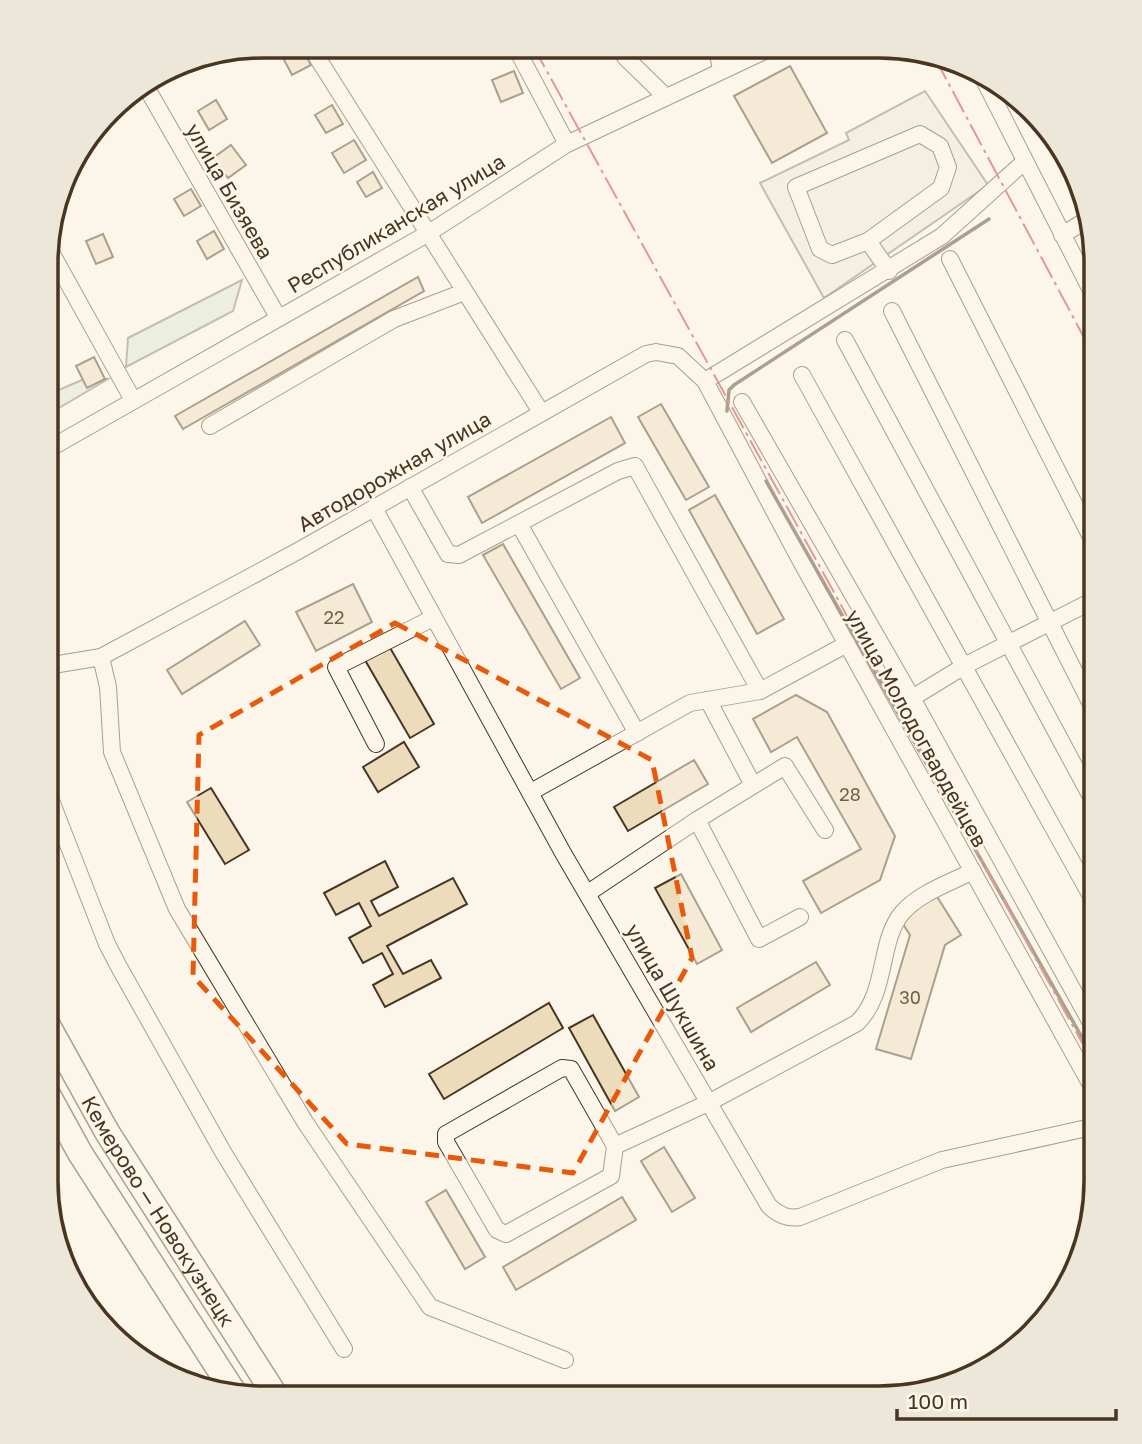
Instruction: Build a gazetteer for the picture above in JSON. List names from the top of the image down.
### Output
{
  "streets": {
    "highway": ["Кемерово — Новокузнецк"],
    "street": [
      "улица Бизяева",
      "Республиканская улица",
      "Автодорожная улица",
      "улица Молодогвардейцев",
      "улица Шукшина"
    ]
  },
  "crossings": [
    ["улица Бизяева", "Республиканская улица"],
    ["Автодорожная улица", "улица Молодогвардейцев"],
    ["Автодорожная улица", "улица Шукшина"]
  ],
  "house_numbers": ["22", "28", "30"],
  "scale_bar": "100 m"
}
